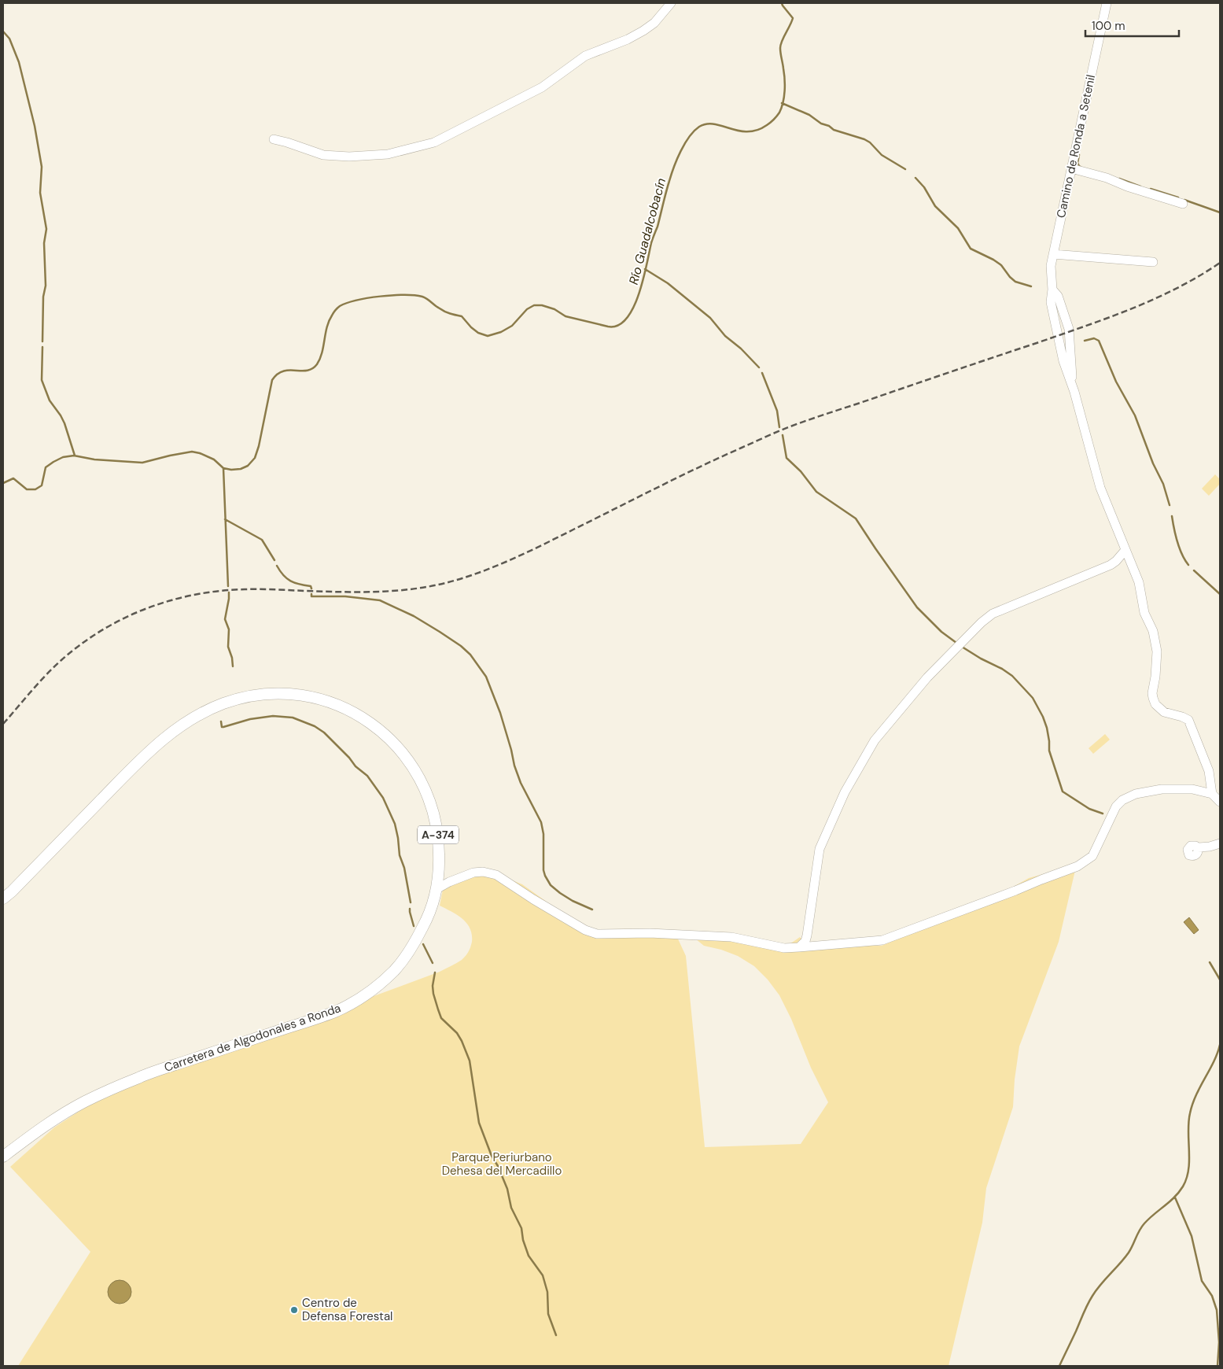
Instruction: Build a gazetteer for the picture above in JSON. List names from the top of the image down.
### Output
{
  "streets": {
    "main road": ["A-374", "Carretera de Algodonales a Ronda"],
    "street": ["Camino de Ronda a Setenil"]
  },
  "water": ["Río Guadalcobacín"],
  "parks": ["Parque Periurbano Dehesa del Mercadillo"],
  "places": ["Centro de Defensa Forestal"],
  "scale_bar": "100 m"
}
